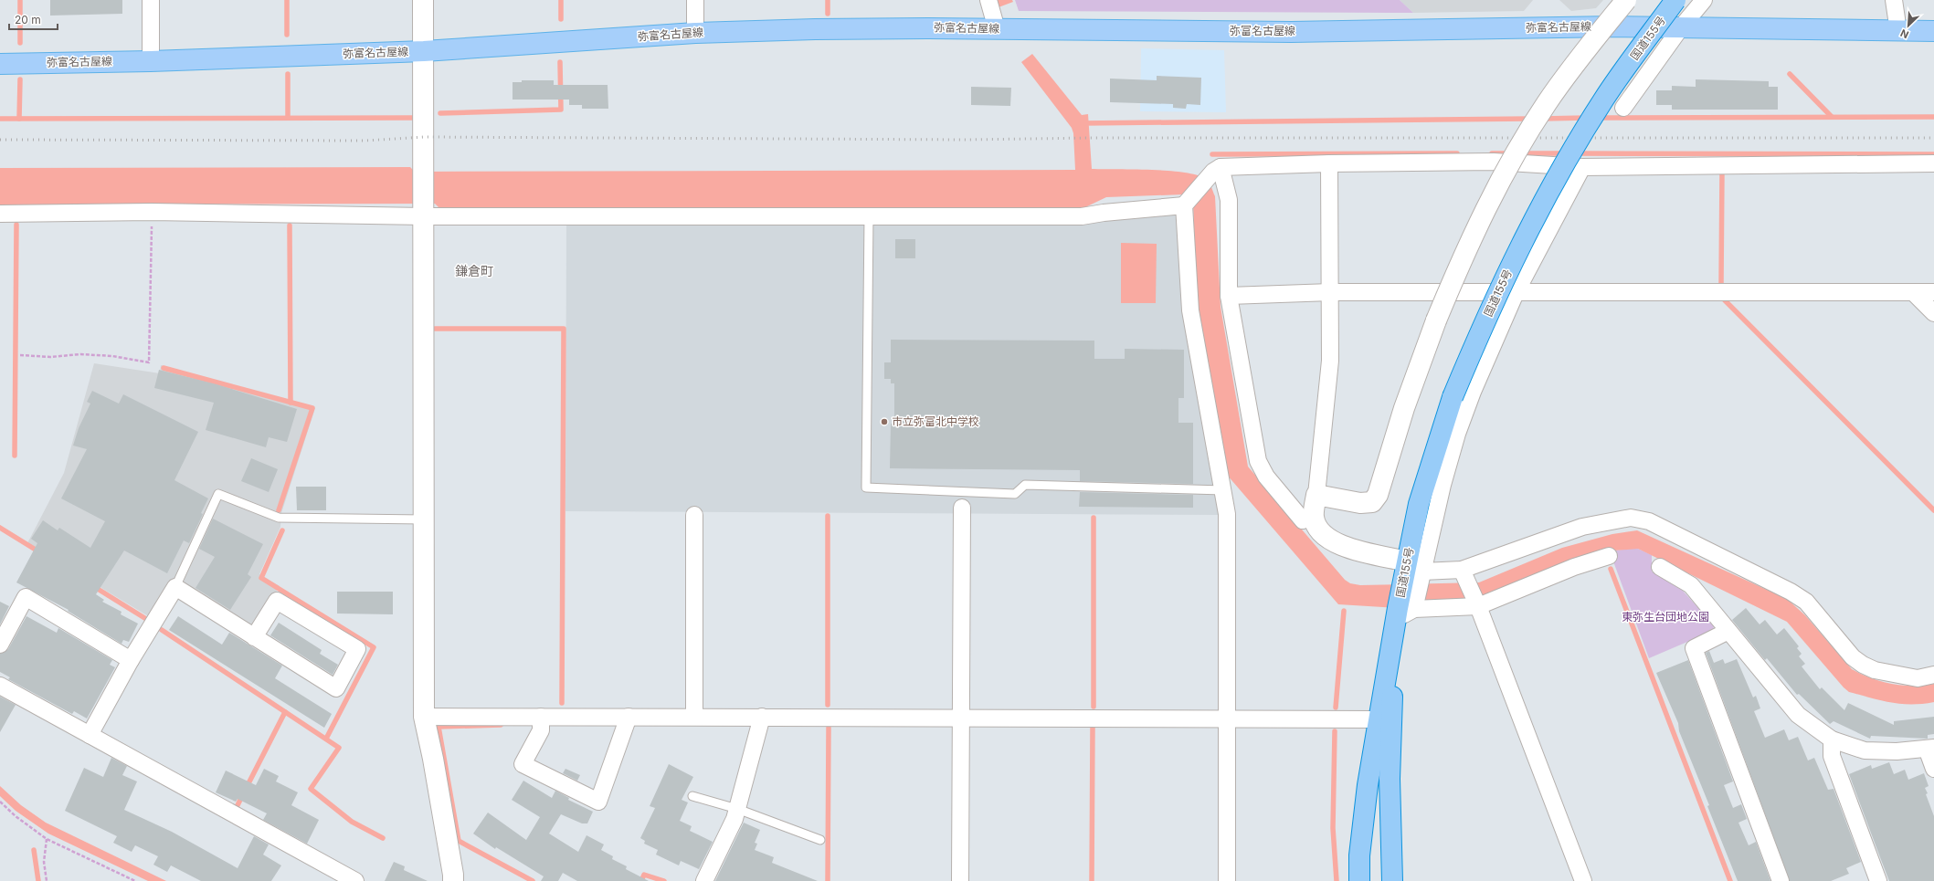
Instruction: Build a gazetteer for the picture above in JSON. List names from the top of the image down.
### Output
{
  "streets": {
    "highway": ["国道155号"],
    "main road": ["弥富名古屋線"]
  },
  "districts": ["鎌倉町"],
  "parks": ["東弥生台団地公園"],
  "places": ["市立弥富北中学校"],
  "scale_bar": "20 m",
  "north": "bottom left"
}
